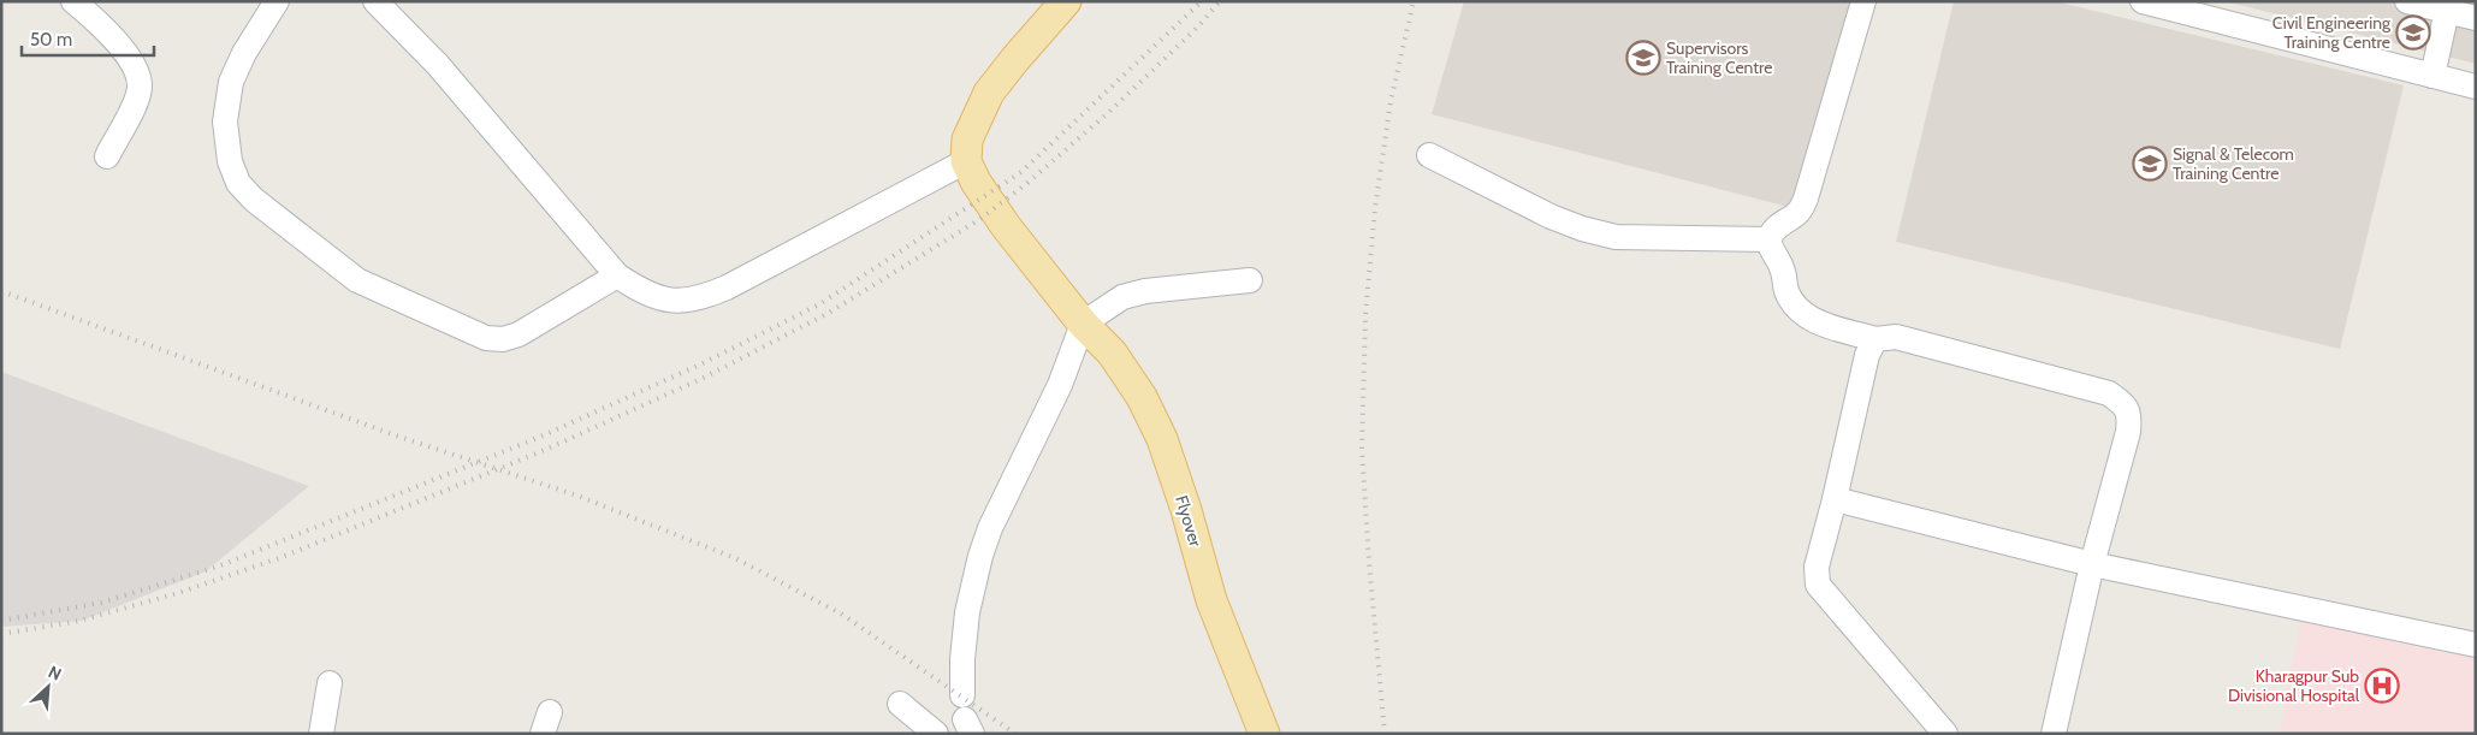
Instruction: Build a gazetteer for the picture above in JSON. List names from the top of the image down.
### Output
{
  "streets": {
    "main road": ["Flyover"]
  },
  "places": {
    "school or university": ["Civil Engineering Training Centre", "Supervisors Training Centre", "Signal & Telecom Training Centre"],
    "hospital": ["Kharagpur Sub Divisional Hospital"]
  },
  "scale_bar": "50 m",
  "north": "top right"
}
